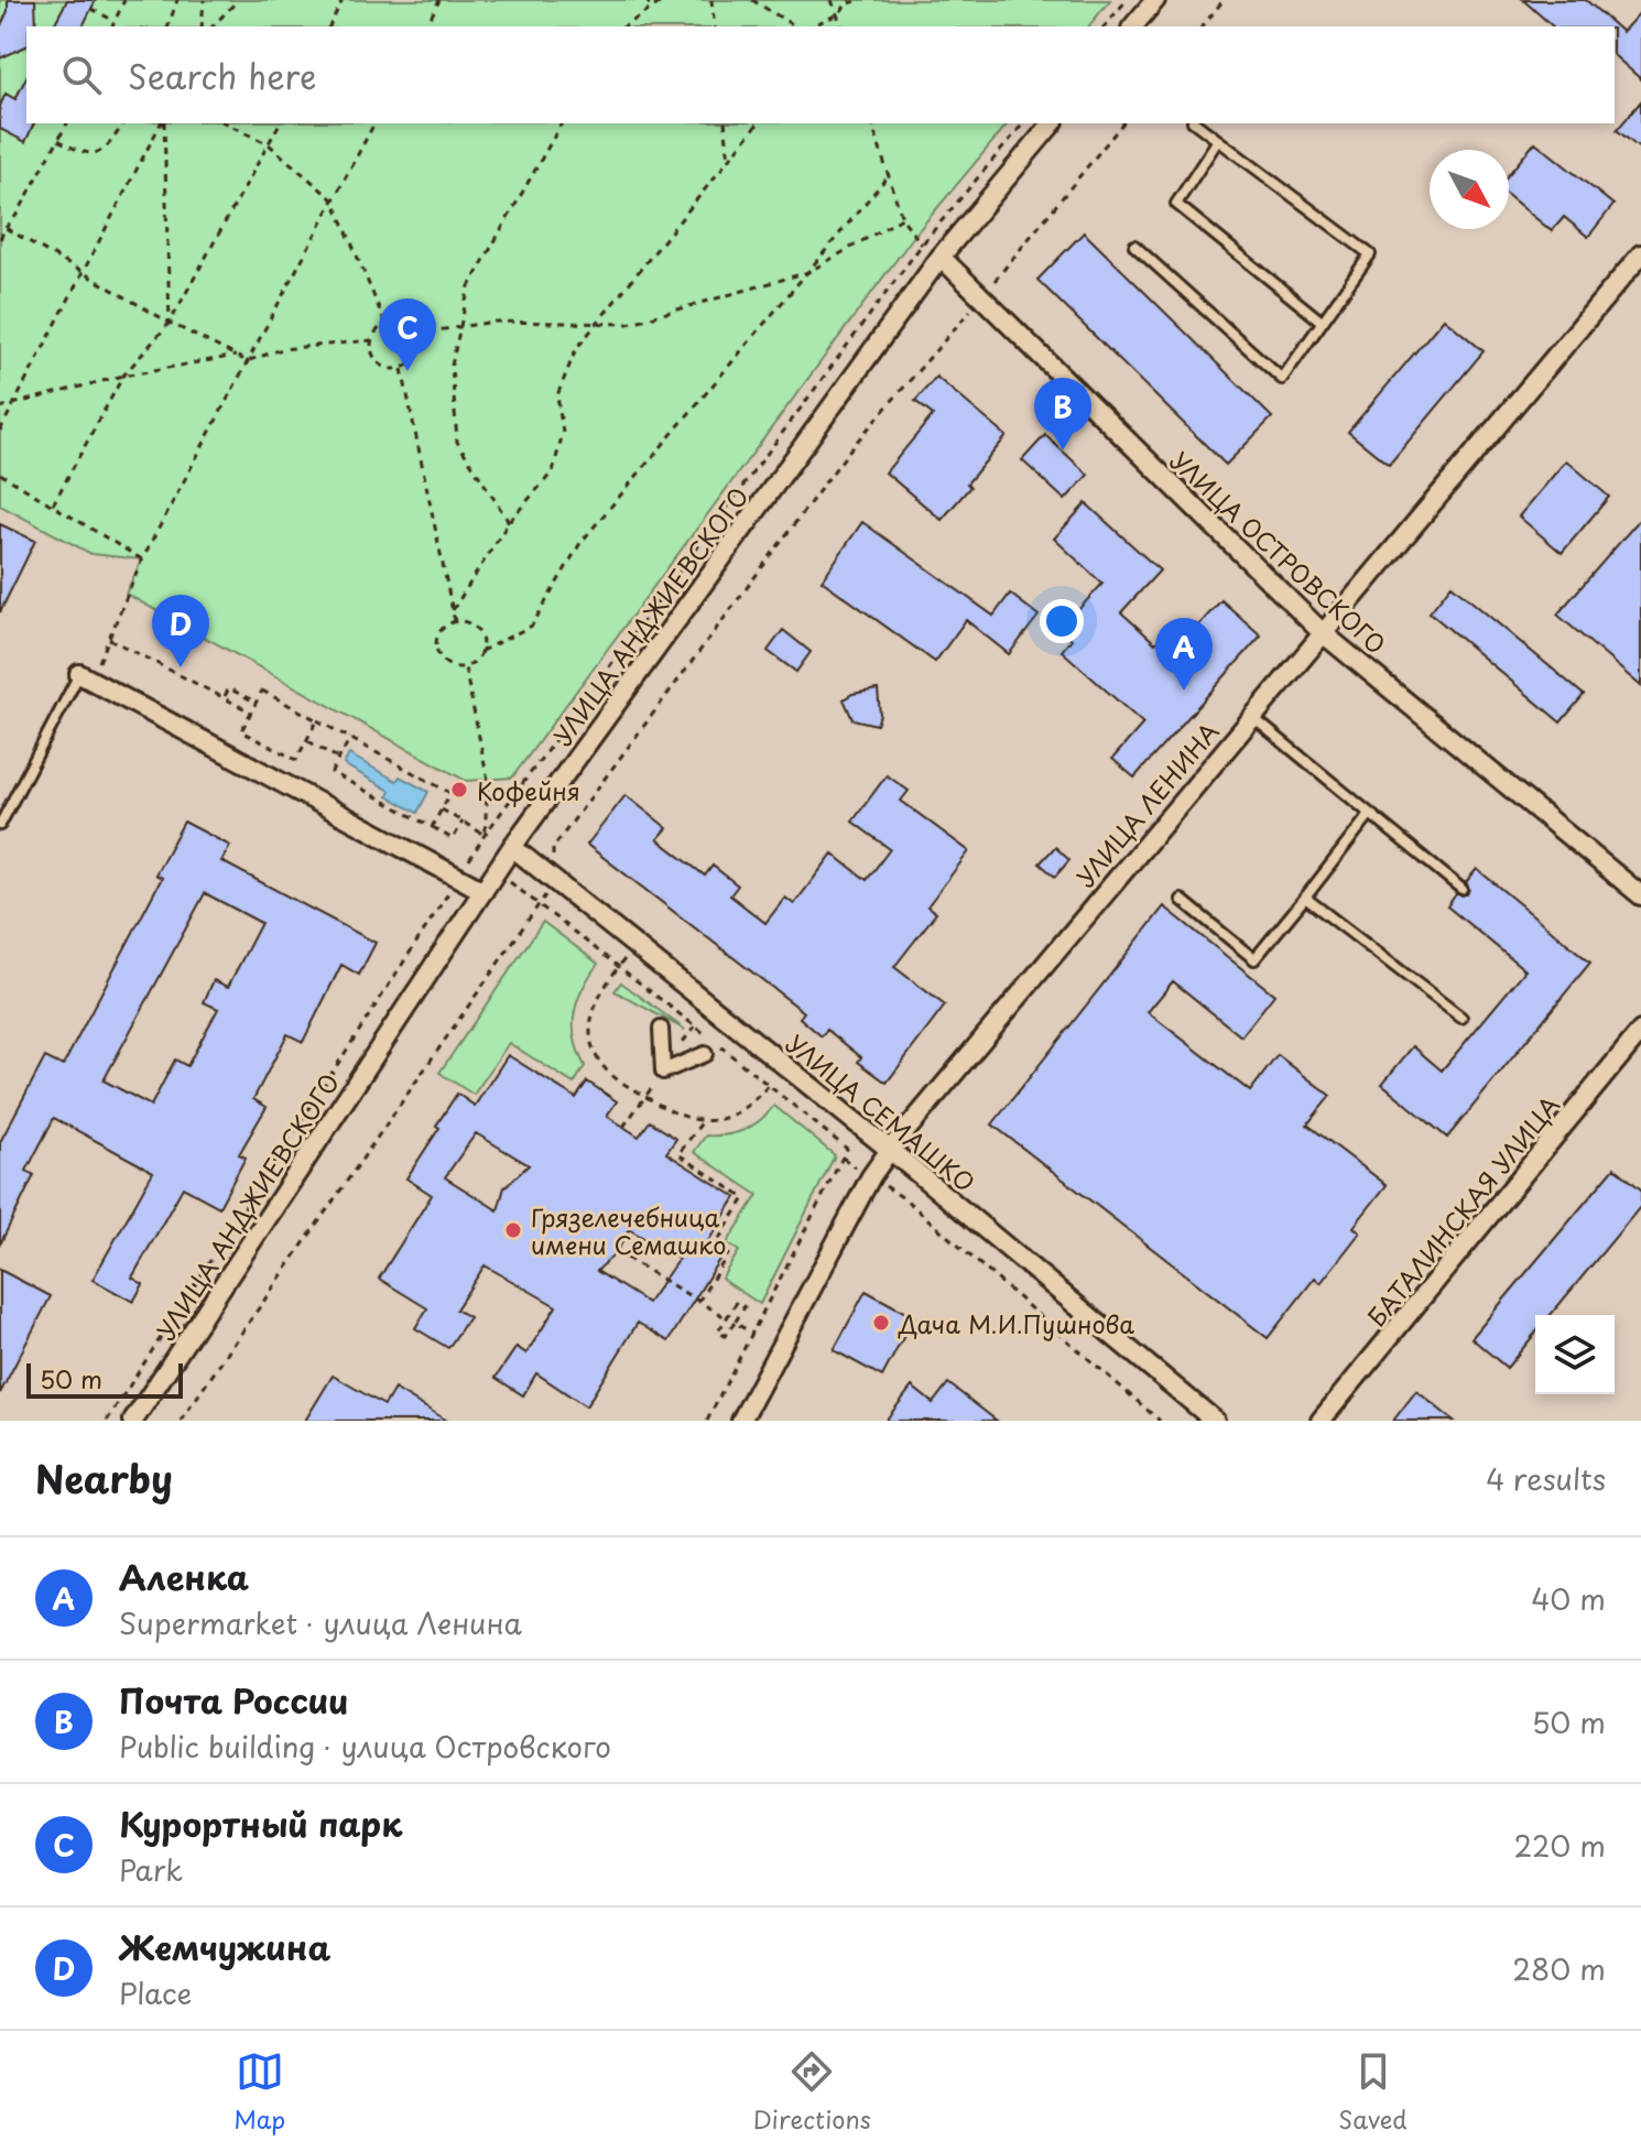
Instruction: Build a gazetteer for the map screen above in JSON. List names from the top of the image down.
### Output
{
  "streets": {
    "street": [
      "УЛИЦА ОСТРОВСКОГО",
      "УЛИЦА АНДЖИЕВСКОГО",
      "УЛИЦА ЛЕНИНА",
      "УЛИЦА СЕМАШКО",
      "БАТАЛИНСКАЯ УЛИЦА"
    ]
  },
  "crossings": [
    ["УЛИЦА ОСТРОВСКОГО", "УЛИЦА АНДЖИЕВСКОГО"],
    ["УЛИЦА ОСТРОВСКОГО", "УЛИЦА ЛЕНИНА"],
    ["УЛИЦА АНДЖИЕВСКОГО", "УЛИЦА СЕМАШКО"],
    ["УЛИЦА ЛЕНИНА", "УЛИЦА СЕМАШКО"]
  ],
  "places": ["Кофейня", "Грязелечебница имени Семашко", "Дача М.И.Пушнова"],
  "scale_bar": "50 m",
  "north": "bottom right",
  "page": {
    "search": "Search here",
    "pins": [
      "C",
      "B",
      "D",
      "A"
    ],
    "scale": "50 m",
    "heading": ["Nearby", "4 results"],
    "list": [
      {
        "mark": "A",
        "name": "Аленка",
        "note": "Supermarket · улица Ленина",
        "value": "40 m"
      },
      {
        "mark": "B",
        "name": "Почта России",
        "note": "Public building · улица Островского",
        "value": "50 m"
      },
      {
        "mark": "C",
        "name": "Курортный парк",
        "note": "Park",
        "value": "220 m"
      },
      {
        "mark": "D",
        "name": "Жемчужина",
        "note": "Place",
        "value": "280 m"
      }
    ],
    "nav": ["Map", "Directions", "Saved"]
  }
}
